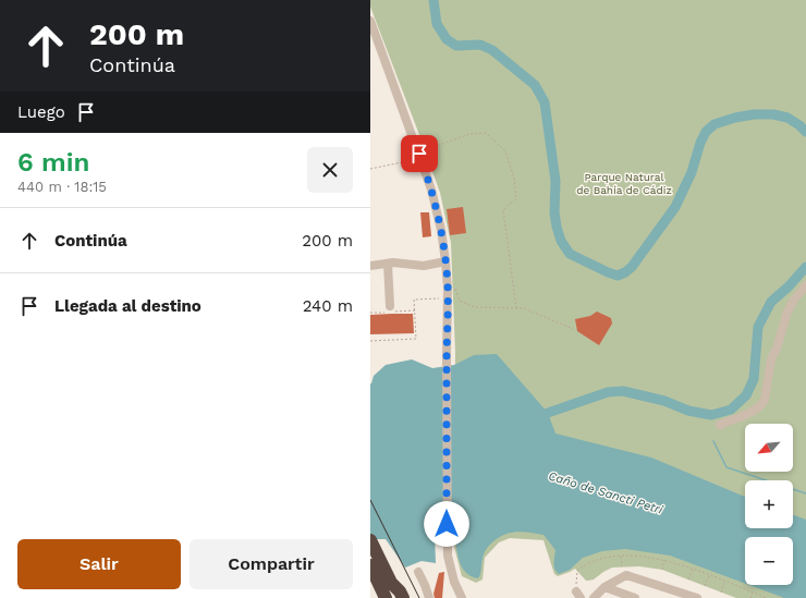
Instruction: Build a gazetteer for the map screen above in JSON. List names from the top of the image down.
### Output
{
  "water": ["Caño de Sancti Petri"],
  "parks": ["Parque Natural de Bahía de Cádiz"],
  "north": "bottom left",
  "page": {
    "turn": ["200 m", "Continúa"],
    "then": "Luego",
    "heading": ["6 min", "440 m · 18:15"],
    "list": [
      {
        "name": "Continúa",
        "value": "200 m"
      },
      {
        "name": "Llegada al destino",
        "value": "240 m"
      }
    ],
    "map_buttons": ["+", "−"],
    "buttons": ["Salir", "Compartir"]
  }
}
